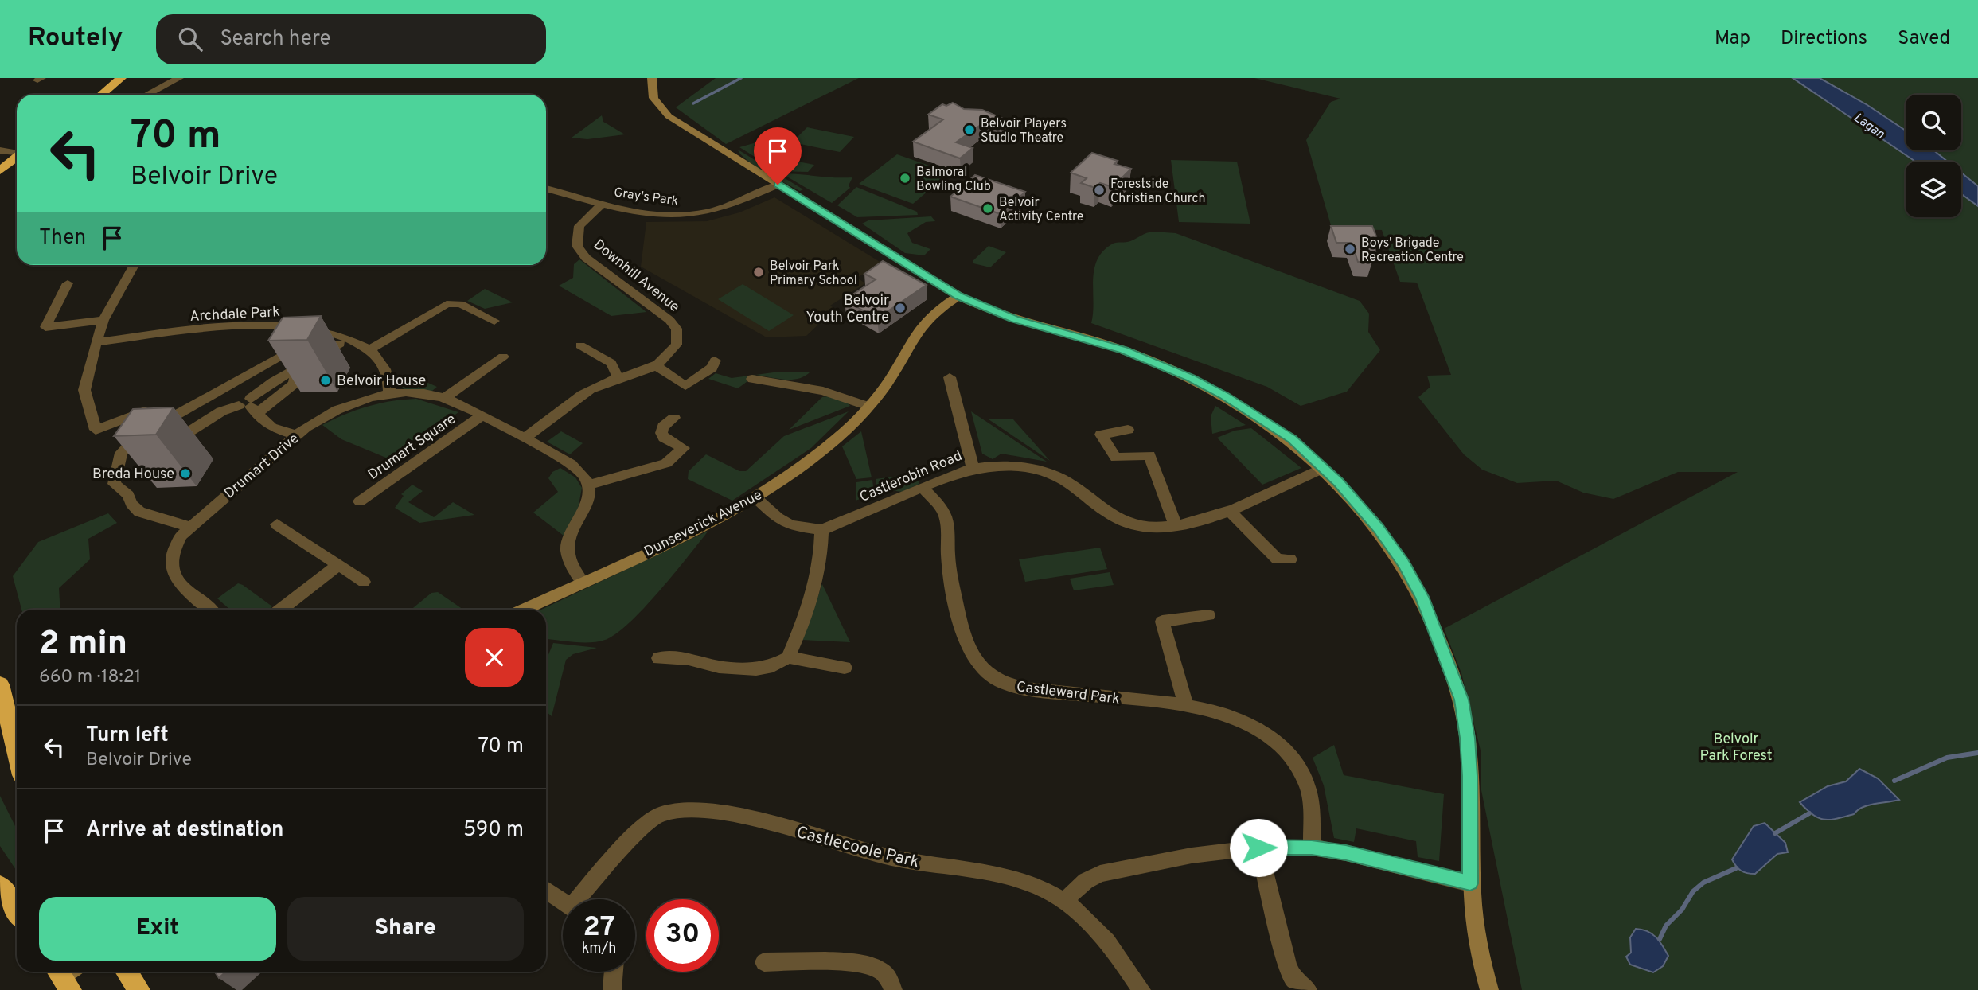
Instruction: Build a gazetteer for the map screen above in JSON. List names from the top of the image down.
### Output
{
  "streets": {
    "street": [
      "Gray's Park",
      "Downhill Avenue",
      "Archdale Park",
      "Drumart Square",
      "Drumart Drive",
      "Castlerobin Road",
      "Dunseverick Avenue",
      "Castleward Park",
      "Castlecoole Park"
    ]
  },
  "crossings": [
    ["Gray's Park", "Downhill Avenue"],
    ["Downhill Avenue", "Drumart Drive"],
    ["Drumart Square", "Drumart Drive"],
    ["Castlerobin Road", "Castleward Park"]
  ],
  "water": ["Lagan"],
  "parks": ["Belvoir Park Forest"],
  "places": [
    "Belvoir Players Studio Theatre",
    "Balmoral Bowling Club",
    "Forestside Christian Church",
    "Belvoir Activity Centre",
    "Boys' Brigade Recreation Centre",
    "Belvoir Park Primary School",
    "Belvoir Youth Centre",
    "Belvoir House",
    "Breda House"
  ],
  "page": {
    "header": "Routely",
    "search": "Search here",
    "nav": ["Map", "Directions", "Saved"],
    "turn": ["70 m", "Belvoir Drive"],
    "then": "Then",
    "heading": ["2 min", "660 m · 18:21"],
    "list": [
      {
        "name": "Turn left",
        "note": "Belvoir Drive",
        "value": "70 m"
      },
      {
        "name": "Arrive at destination",
        "value": "590 m"
      }
    ],
    "buttons": ["Exit", "Share"],
    "speed": "27 km/h",
    "limit": "30"
  }
}
